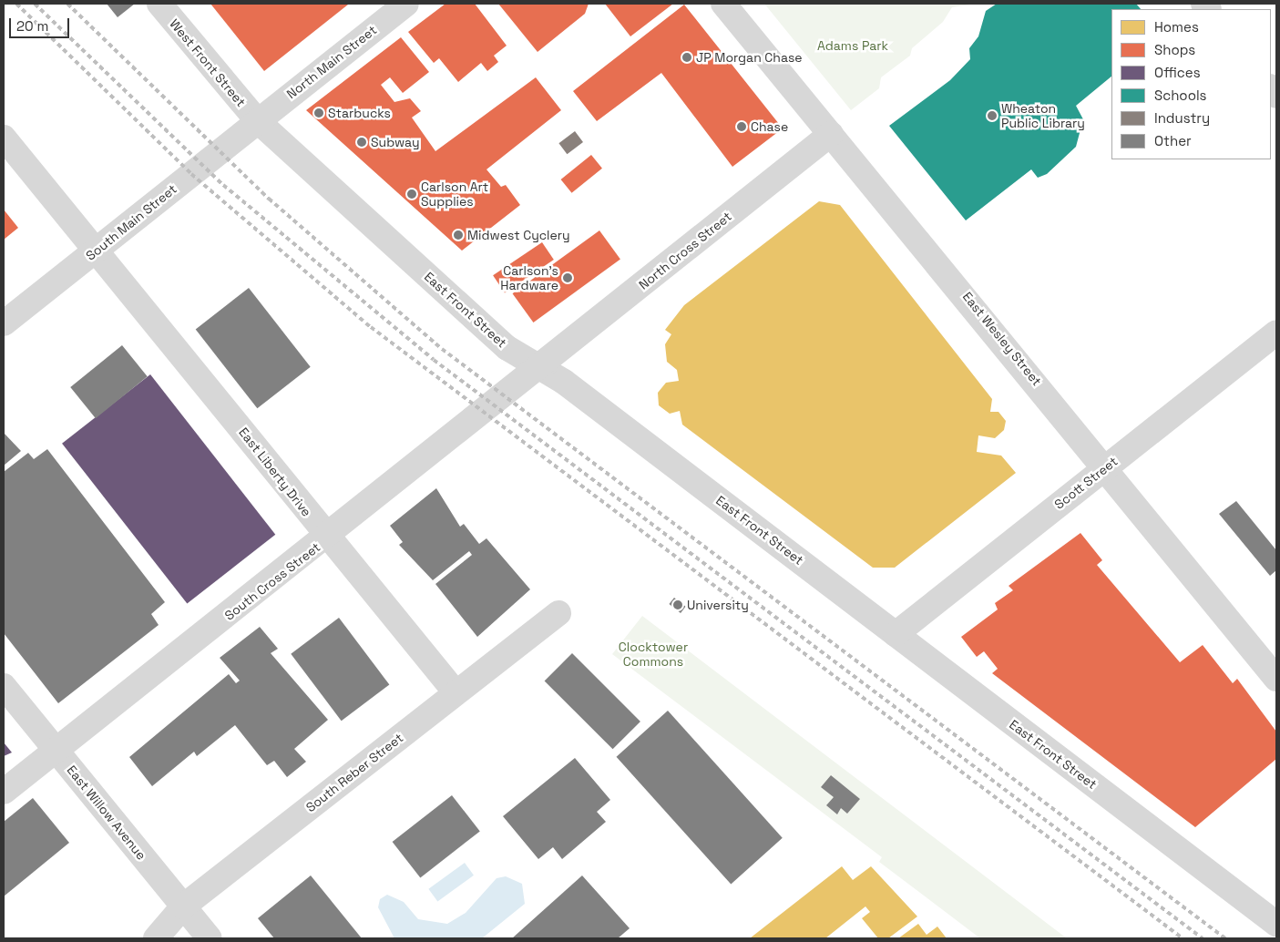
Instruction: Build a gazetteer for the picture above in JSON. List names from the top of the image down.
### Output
{
  "streets": {
    "street": [
      "North Main Street",
      "West Front Street",
      "South Main Street",
      "North Cross Street",
      "East Front Street",
      "East Wesley Street",
      "East Liberty Drive",
      "Scott Street",
      "South Cross Street",
      "South Reber Street",
      "East Willow Avenue"
    ]
  },
  "crossings": [
    ["North Main Street", "West Front Street"],
    ["North Main Street", "South Main Street"],
    ["North Main Street", "East Front Street"],
    ["West Front Street", "South Main Street"],
    ["West Front Street", "East Front Street"],
    ["South Main Street", "East Front Street"],
    ["South Main Street", "East Liberty Drive"],
    ["North Cross Street", "East Front Street"],
    ["North Cross Street", "East Wesley Street"],
    ["North Cross Street", "South Cross Street"],
    ["East Front Street", "Scott Street"],
    ["East Front Street", "South Cross Street"],
    ["East Wesley Street", "Scott Street"],
    ["East Liberty Drive", "South Cross Street"],
    ["East Liberty Drive", "South Reber Street"],
    ["South Cross Street", "East Willow Avenue"],
    ["South Reber Street", "East Willow Avenue"]
  ],
  "parks": ["Adams Park", "Clocktower Commons"],
  "places": [
    "JP Morgan Chase",
    "Starbucks",
    "Wheaton Public Library",
    "Chase",
    "Subway",
    "Carlson Art Supplies",
    "Midwest Cyclery",
    "Carlson's Hardware",
    "University"
  ],
  "legend": [
    "Homes",
    "Shops",
    "Offices",
    "Schools",
    "Industry",
    "Other"
  ],
  "scale_bar": "20 m"
}
